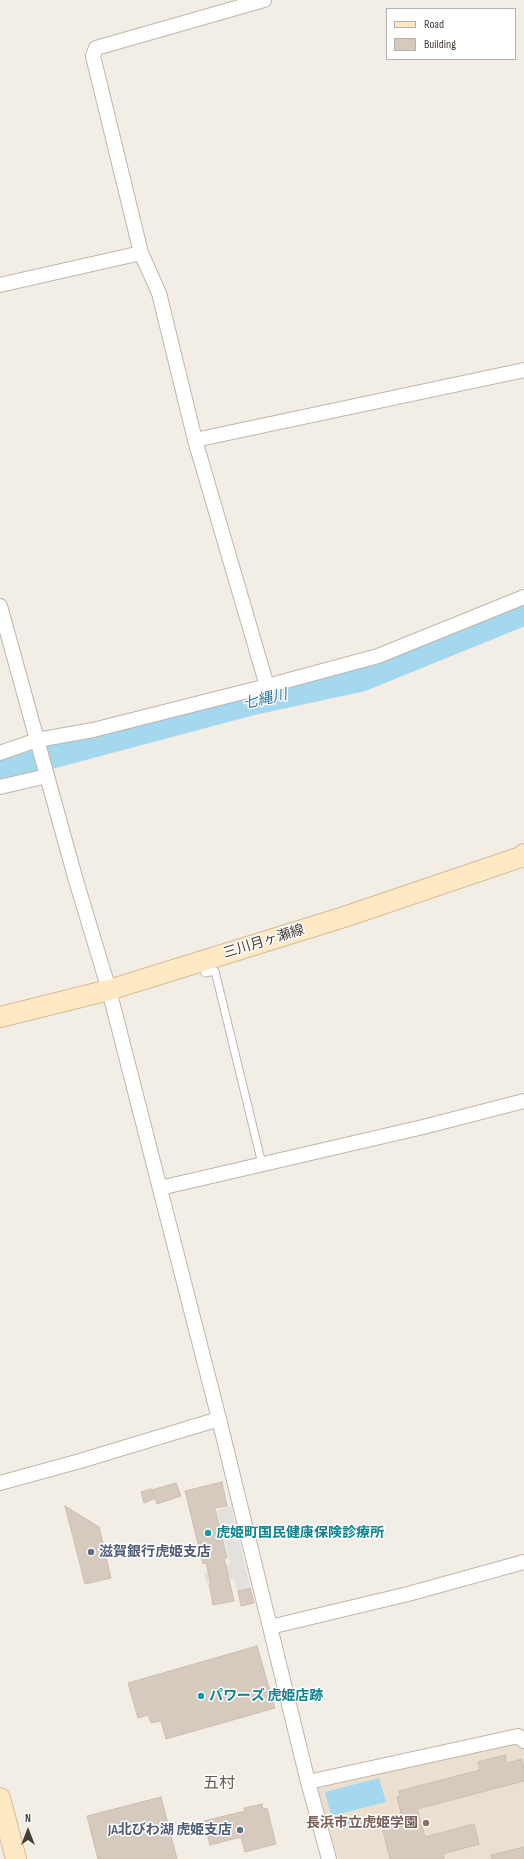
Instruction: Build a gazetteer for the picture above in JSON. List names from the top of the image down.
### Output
{
  "streets": {
    "main road": ["三川月ヶ瀬線"]
  },
  "districts": ["五村"],
  "water": ["七縄川"],
  "places": [
    "虎姫町国民健康保険診療所",
    "滋賀銀行虎姫支店",
    "パワーズ 虎姫店跡",
    "長浜市立虎姫学園",
    "JA北びわ湖 虎姫支店"
  ],
  "legend": ["Road", "Building"],
  "north": "top"
}
